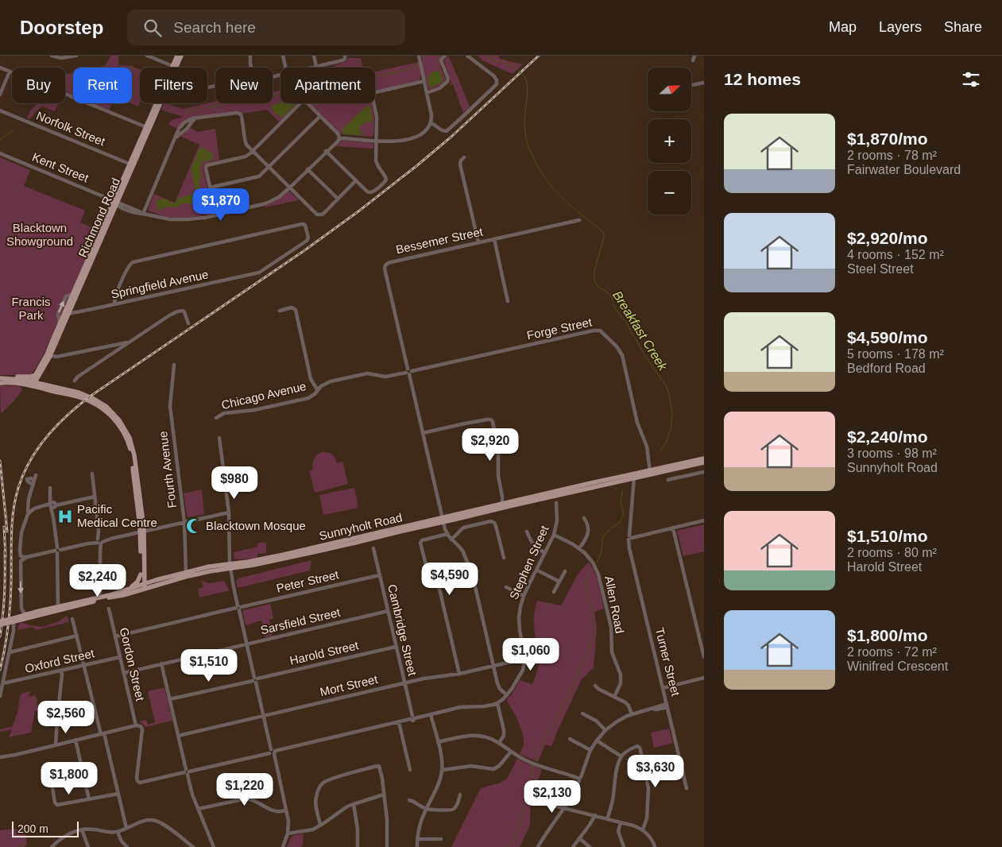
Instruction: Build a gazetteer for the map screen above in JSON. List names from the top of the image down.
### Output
{
  "streets": {
    "main road": ["Richmond Road", "Sunnyholt Road"],
    "street": [
      "Norfolk Street",
      "Kent Street",
      "Bessemer Street",
      "Springfield Avenue",
      "Forge Street",
      "Chicago Avenue",
      "Fourth Avenue",
      "Stephen Street",
      "Peter Street",
      "Allen Road",
      "Sarsfield Street",
      "Cambridge Street",
      "Harold Street",
      "Oxford Street",
      "Turner Street",
      "Gordon Street",
      "Mort Street"
    ]
  },
  "crossings": [
    ["Norfolk Street", "Richmond Road"],
    ["Kent Street", "Richmond Road"],
    ["Richmond Road", "Springfield Avenue"],
    ["Bessemer Street", "Forge Street"],
    ["Bessemer Street", "Chicago Avenue"],
    ["Bessemer Street", "Sunnyholt Road"],
    ["Forge Street", "Chicago Avenue"],
    ["Forge Street", "Sunnyholt Road"],
    ["Fourth Avenue", "Sunnyholt Road"],
    ["Sunnyholt Road", "Turner Street"],
    ["Stephen Street", "Allen Road"],
    ["Stephen Street", "Mort Street"],
    ["Peter Street", "Cambridge Street"],
    ["Peter Street", "Gordon Street"],
    ["Sarsfield Street", "Cambridge Street"],
    ["Sarsfield Street", "Gordon Street"],
    ["Cambridge Street", "Harold Street"],
    ["Cambridge Street", "Mort Street"],
    ["Oxford Street", "Gordon Street"]
  ],
  "water": ["Breakfast Creek"],
  "parks": ["Blacktown Showground", "Francis Park"],
  "places": {
    "hospital": ["Pacific Medical Centre"],
    "mosque": ["Blacktown Mosque"]
  },
  "scale_bar": "200 m",
  "north": "right",
  "page": {
    "header": "Doorstep",
    "search": "Search here",
    "nav": ["Map", "Layers", "Share"],
    "heading": "12 homes",
    "map_buttons": ["+", "−"],
    "chip": [
      "Buy",
      "Rent",
      "Filters",
      "New",
      "Apartment"
    ],
    "list": [
      {
        "name": "$1,870/mo",
        "note": "2 rooms · 78 m² · Fairwater Boulevard"
      },
      {
        "name": "$2,920/mo",
        "note": "4 rooms · 152 m² · Steel Street"
      },
      {
        "name": "$4,590/mo",
        "note": "5 rooms · 178 m² · Bedford Road"
      },
      {
        "name": "$2,240/mo",
        "note": "3 rooms · 98 m² · Sunnyholt Road"
      },
      {
        "name": "$1,510/mo",
        "note": "2 rooms · 80 m² · Harold Street"
      },
      {
        "name": "$1,800/mo",
        "note": "2 rooms · 72 m² · Winifred Crescent"
      }
    ],
    "price": [
      "$1,870",
      "$2,920",
      "$980",
      "$4,590",
      "$2,240",
      "$1,060",
      "$1,510",
      "$2,560",
      "$3,630",
      "$1,800",
      "$1,220",
      "$2,130"
    ],
    "scale": "200 m"
  }
}
